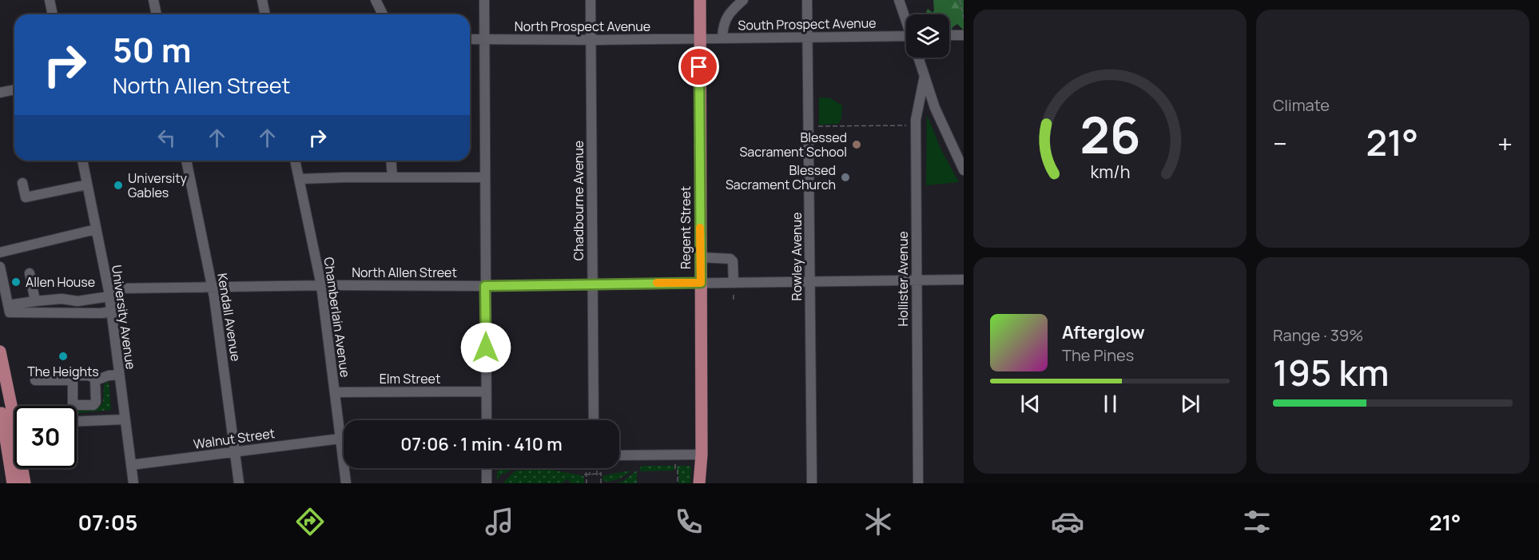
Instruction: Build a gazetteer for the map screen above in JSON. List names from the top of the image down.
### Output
{
  "streets": {
    "main road": ["Regent Street"],
    "street": [
      "South Prospect Avenue",
      "North Prospect Avenue",
      "Chadbourne Avenue",
      "Rowley Avenue",
      "North Allen Street",
      "Hollister Avenue",
      "University Avenue",
      "Kendall Avenue",
      "Chamberlain Avenue",
      "Elm Street",
      "Walnut Street"
    ]
  },
  "crossings": [
    ["South Prospect Avenue", "North Prospect Avenue"],
    ["South Prospect Avenue", "Regent Street"],
    ["South Prospect Avenue", "Rowley Avenue"],
    ["North Prospect Avenue", "Chadbourne Avenue"],
    ["North Prospect Avenue", "Regent Street"],
    ["Chadbourne Avenue", "North Allen Street"],
    ["Regent Street", "North Allen Street"],
    ["Rowley Avenue", "North Allen Street"],
    ["North Allen Street", "Hollister Avenue"],
    ["North Allen Street", "University Avenue"],
    ["North Allen Street", "Kendall Avenue"],
    ["North Allen Street", "Chamberlain Avenue"],
    ["University Avenue", "Walnut Street"],
    ["Kendall Avenue", "Walnut Street"],
    ["Chamberlain Avenue", "Elm Street"],
    ["Chamberlain Avenue", "Walnut Street"]
  ],
  "places": [
    "Blessed Sacrament School",
    "Blessed Sacrament Church",
    "University Gables",
    "Allen House",
    "The Heights"
  ],
  "page": {
    "tile": [
      "Climate",
      ["Range · 39%", "195 km"]
    ],
    "turn": ["50 m", "North Allen Street"],
    "heat": ["−", "21°", "+"],
    "song": ["Afterglow", "The Pines"],
    "limit": "30",
    "trip": "07:06 · 1 min · 410 m",
    "tabs": ["07:05", "21°"],
    "gauge": ["26", "km/h"]
  }
}
